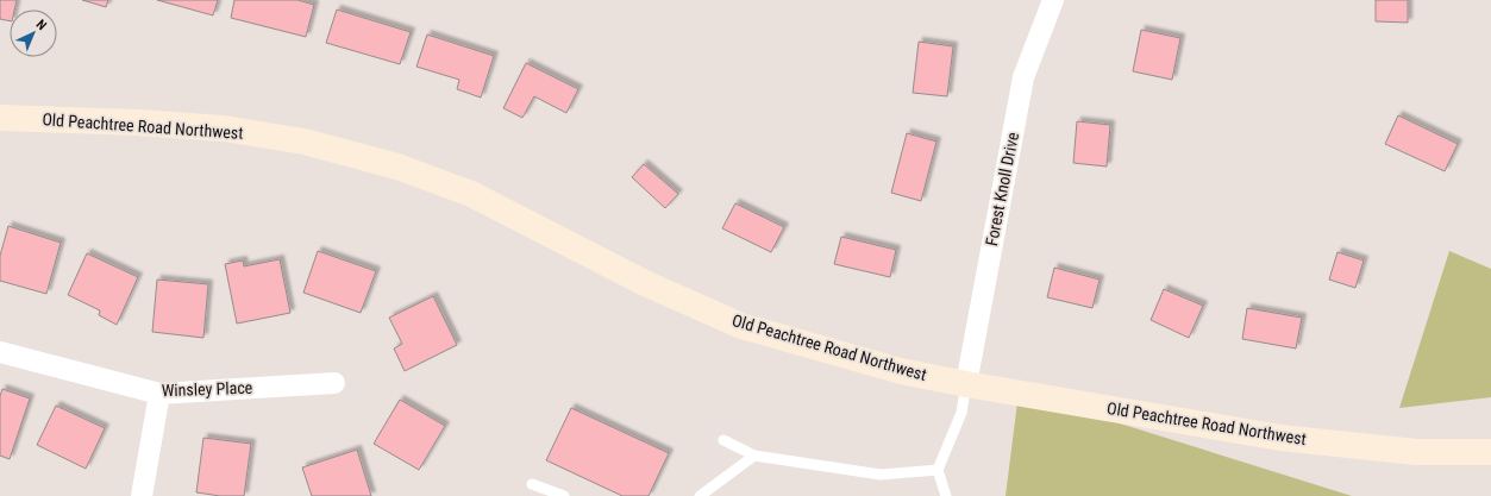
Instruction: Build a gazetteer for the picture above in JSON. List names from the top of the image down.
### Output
{
  "streets": {
    "main road": ["Old Peachtree Road Northwest"],
    "street": ["Forest Knoll Drive", "Winsley Place"]
  },
  "crossings": [
    ["Old Peachtree Road Northwest", "Forest Knoll Drive"]
  ],
  "north": "top right"
}
